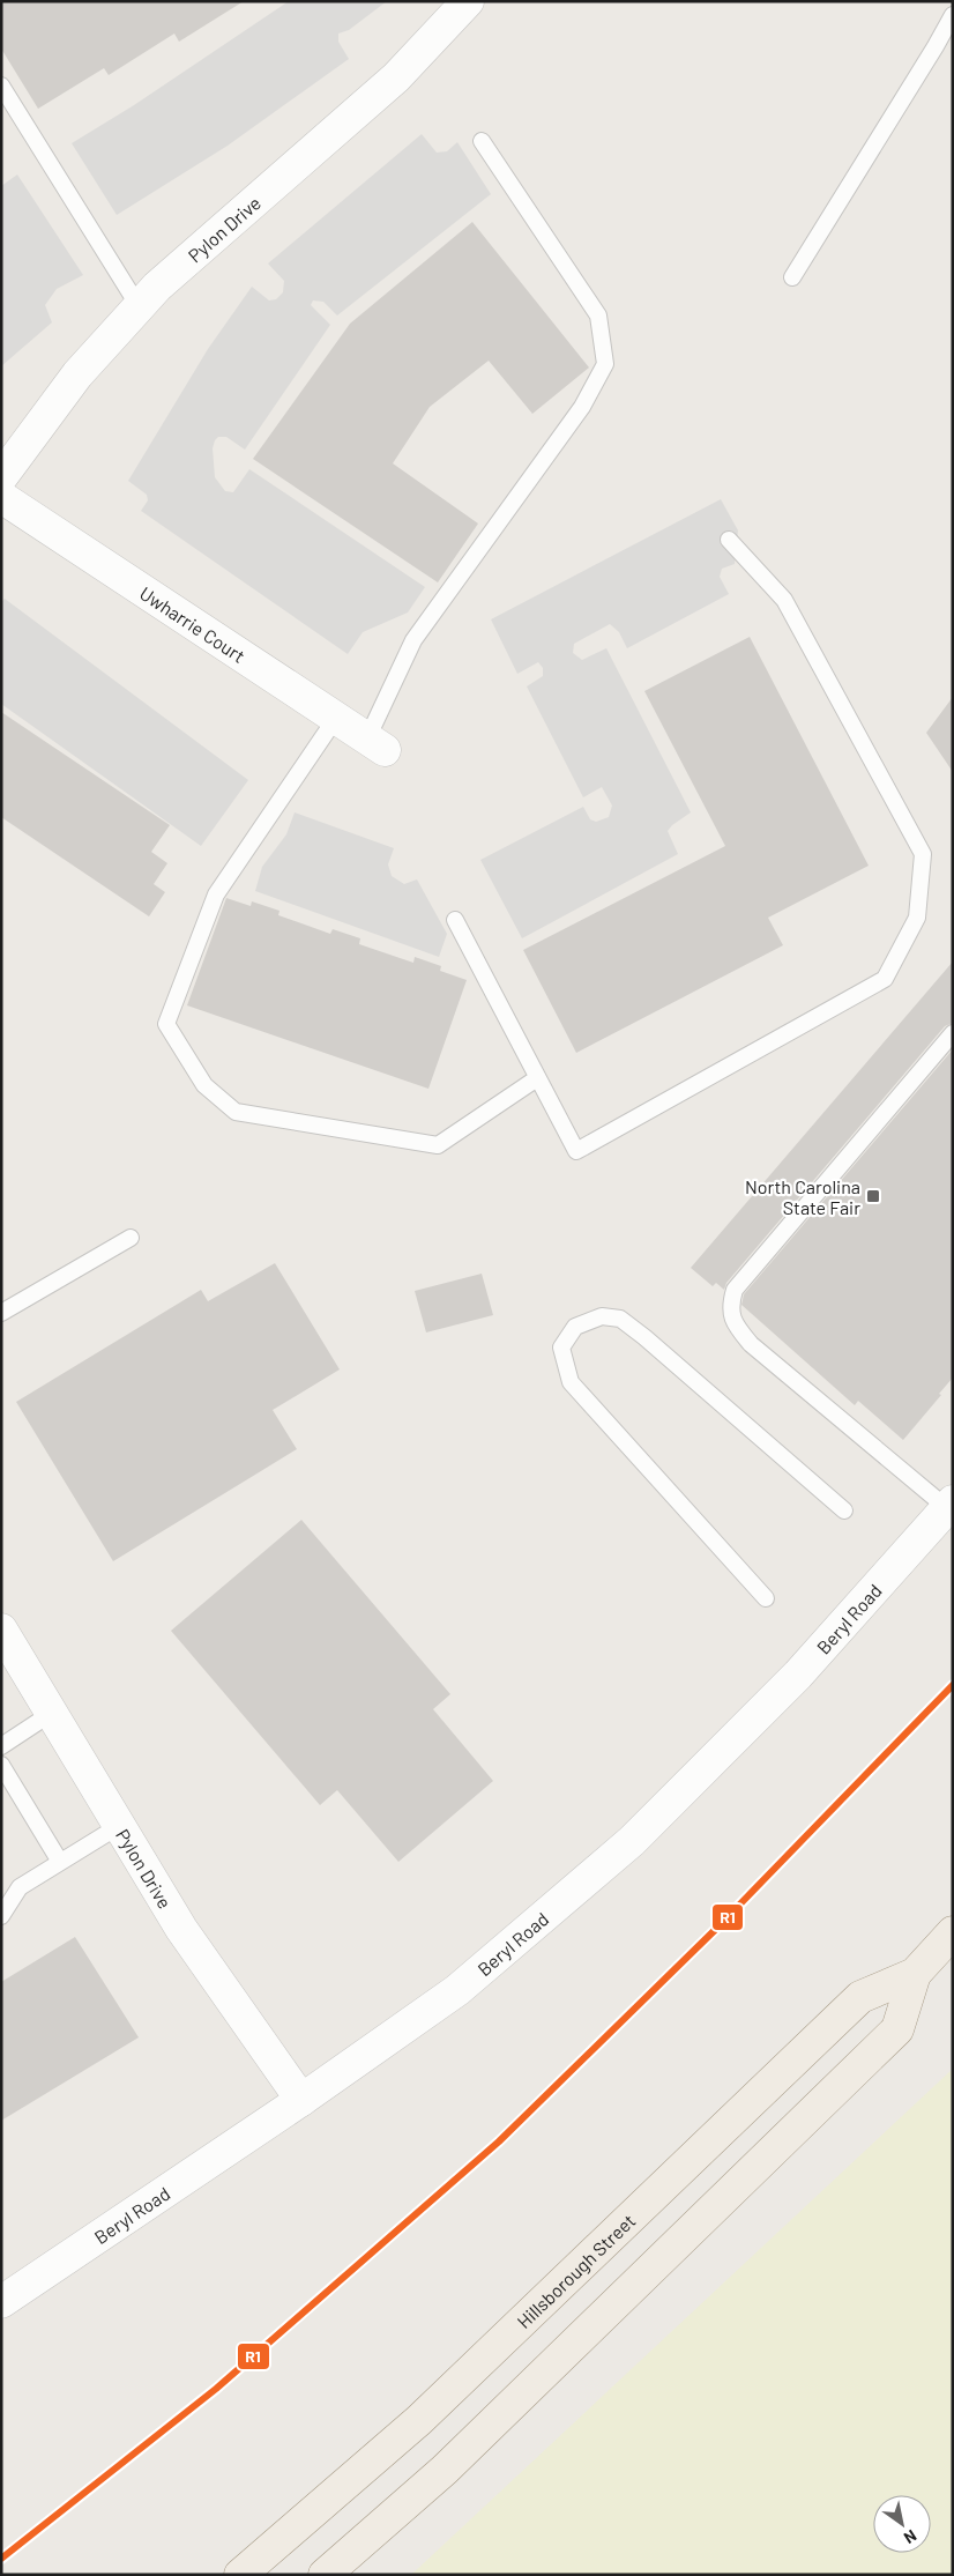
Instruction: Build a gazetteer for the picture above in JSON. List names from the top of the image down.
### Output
{
  "streets": {
    "main road": ["Hillsborough Street"],
    "street": ["Pylon Drive", "Uwharrie Court", "Beryl Road"]
  },
  "crossings": [
    ["Pylon Drive", "Beryl Road"]
  ],
  "places": {
    "transit": ["North Carolina State Fair"]
  },
  "lines": ["transit line R1"],
  "north": "bottom right"
}
